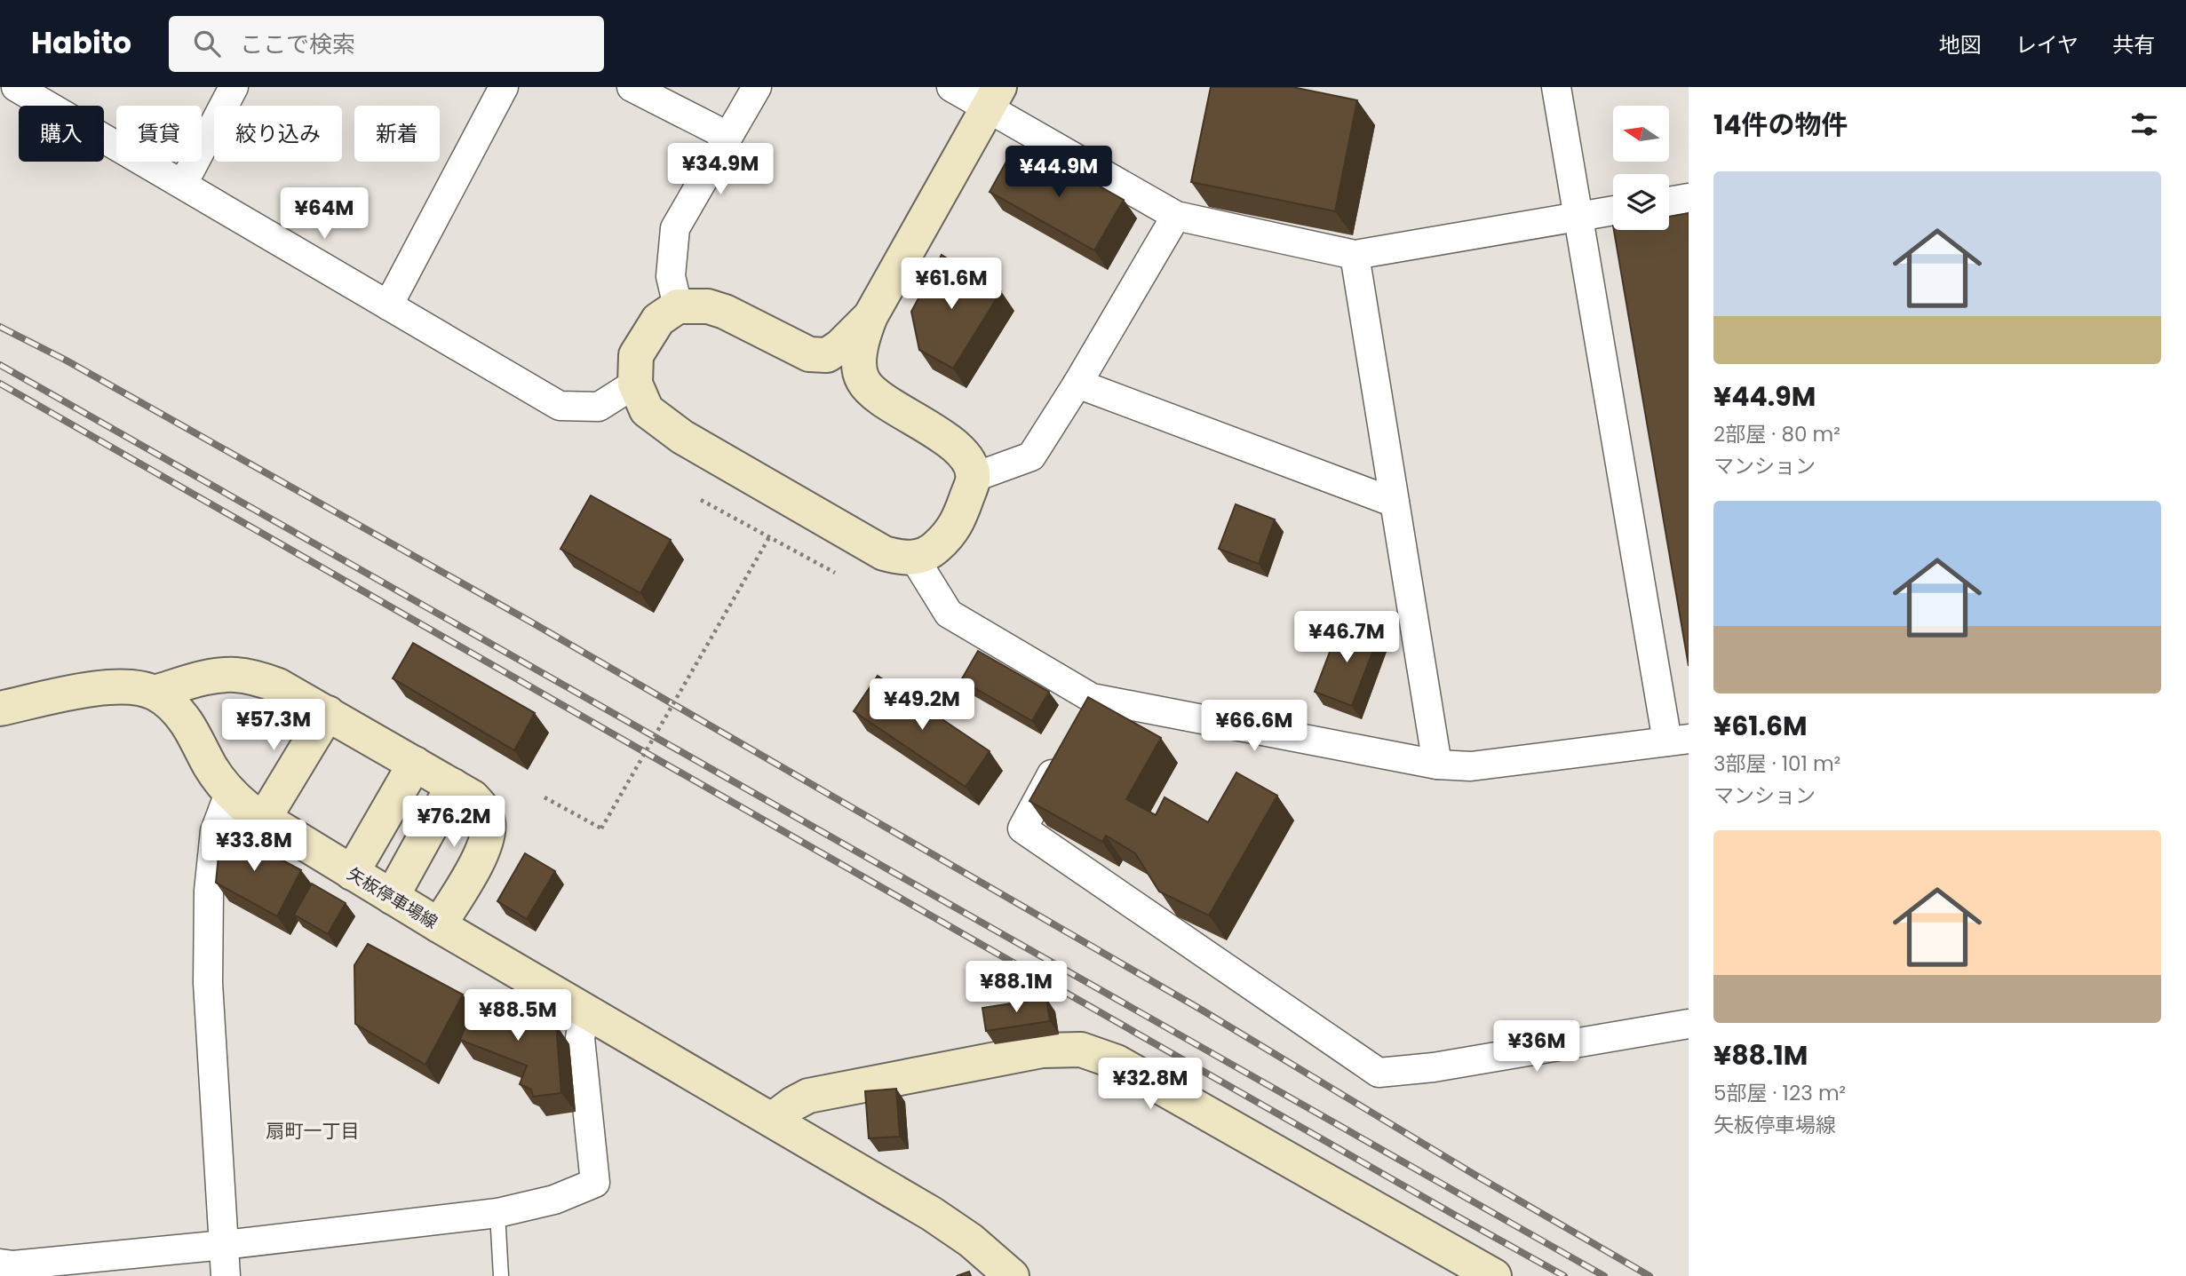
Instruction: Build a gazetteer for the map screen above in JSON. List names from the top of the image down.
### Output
{
  "streets": {
    "street": ["矢板停車場線"]
  },
  "districts": ["扇町一丁目"],
  "north": "left",
  "page": {
    "header": "Habito",
    "search": "ここで検索",
    "nav": ["地図", "レイヤ", "共有"],
    "heading": "14件の物件",
    "chip": [
      "購入",
      "賃貸",
      "絞り込み",
      "新着"
    ],
    "price": [
      "¥34.9M",
      "¥44.9M",
      "¥64M",
      "¥61.6M",
      "¥46.7M",
      "¥49.2M",
      "¥57.3M",
      "¥66.6M",
      "¥76.2M",
      "¥33.8M",
      "¥88.1M",
      "¥88.5M",
      "¥36M",
      "¥32.8M"
    ],
    "list": [
      {
        "name": "¥44.9M",
        "note": "2部屋 · 80 m² · マンション"
      },
      {
        "name": "¥61.6M",
        "note": "3部屋 · 101 m² · マンション"
      },
      {
        "name": "¥88.1M",
        "note": "5部屋 · 123 m² · 矢板停車場線"
      }
    ]
  }
}
